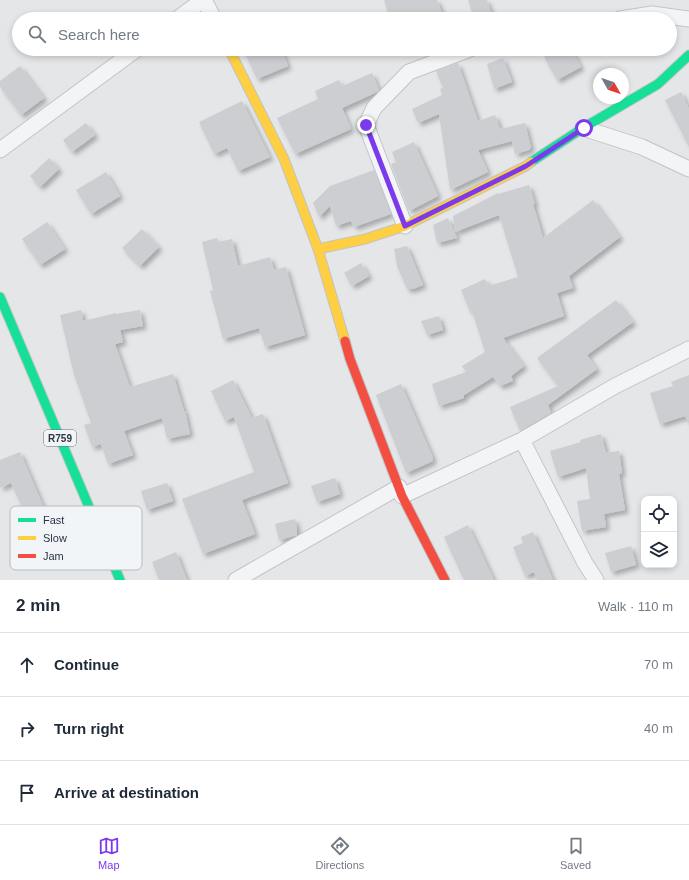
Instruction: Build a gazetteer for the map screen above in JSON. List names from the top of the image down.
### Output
{
  "streets": {
    "street": ["R759"]
  },
  "legend": ["Fast", "Slow", "Jam"],
  "north": "bottom right",
  "page": {
    "search": "Search here",
    "heading": ["2 min", "Walk · 110 m"],
    "list": [
      ["Continue", "70 m"],
      ["Turn right", "40 m"],
      "Arrive at destination"
    ],
    "nav": ["Map", "Directions", "Saved"]
  }
}
